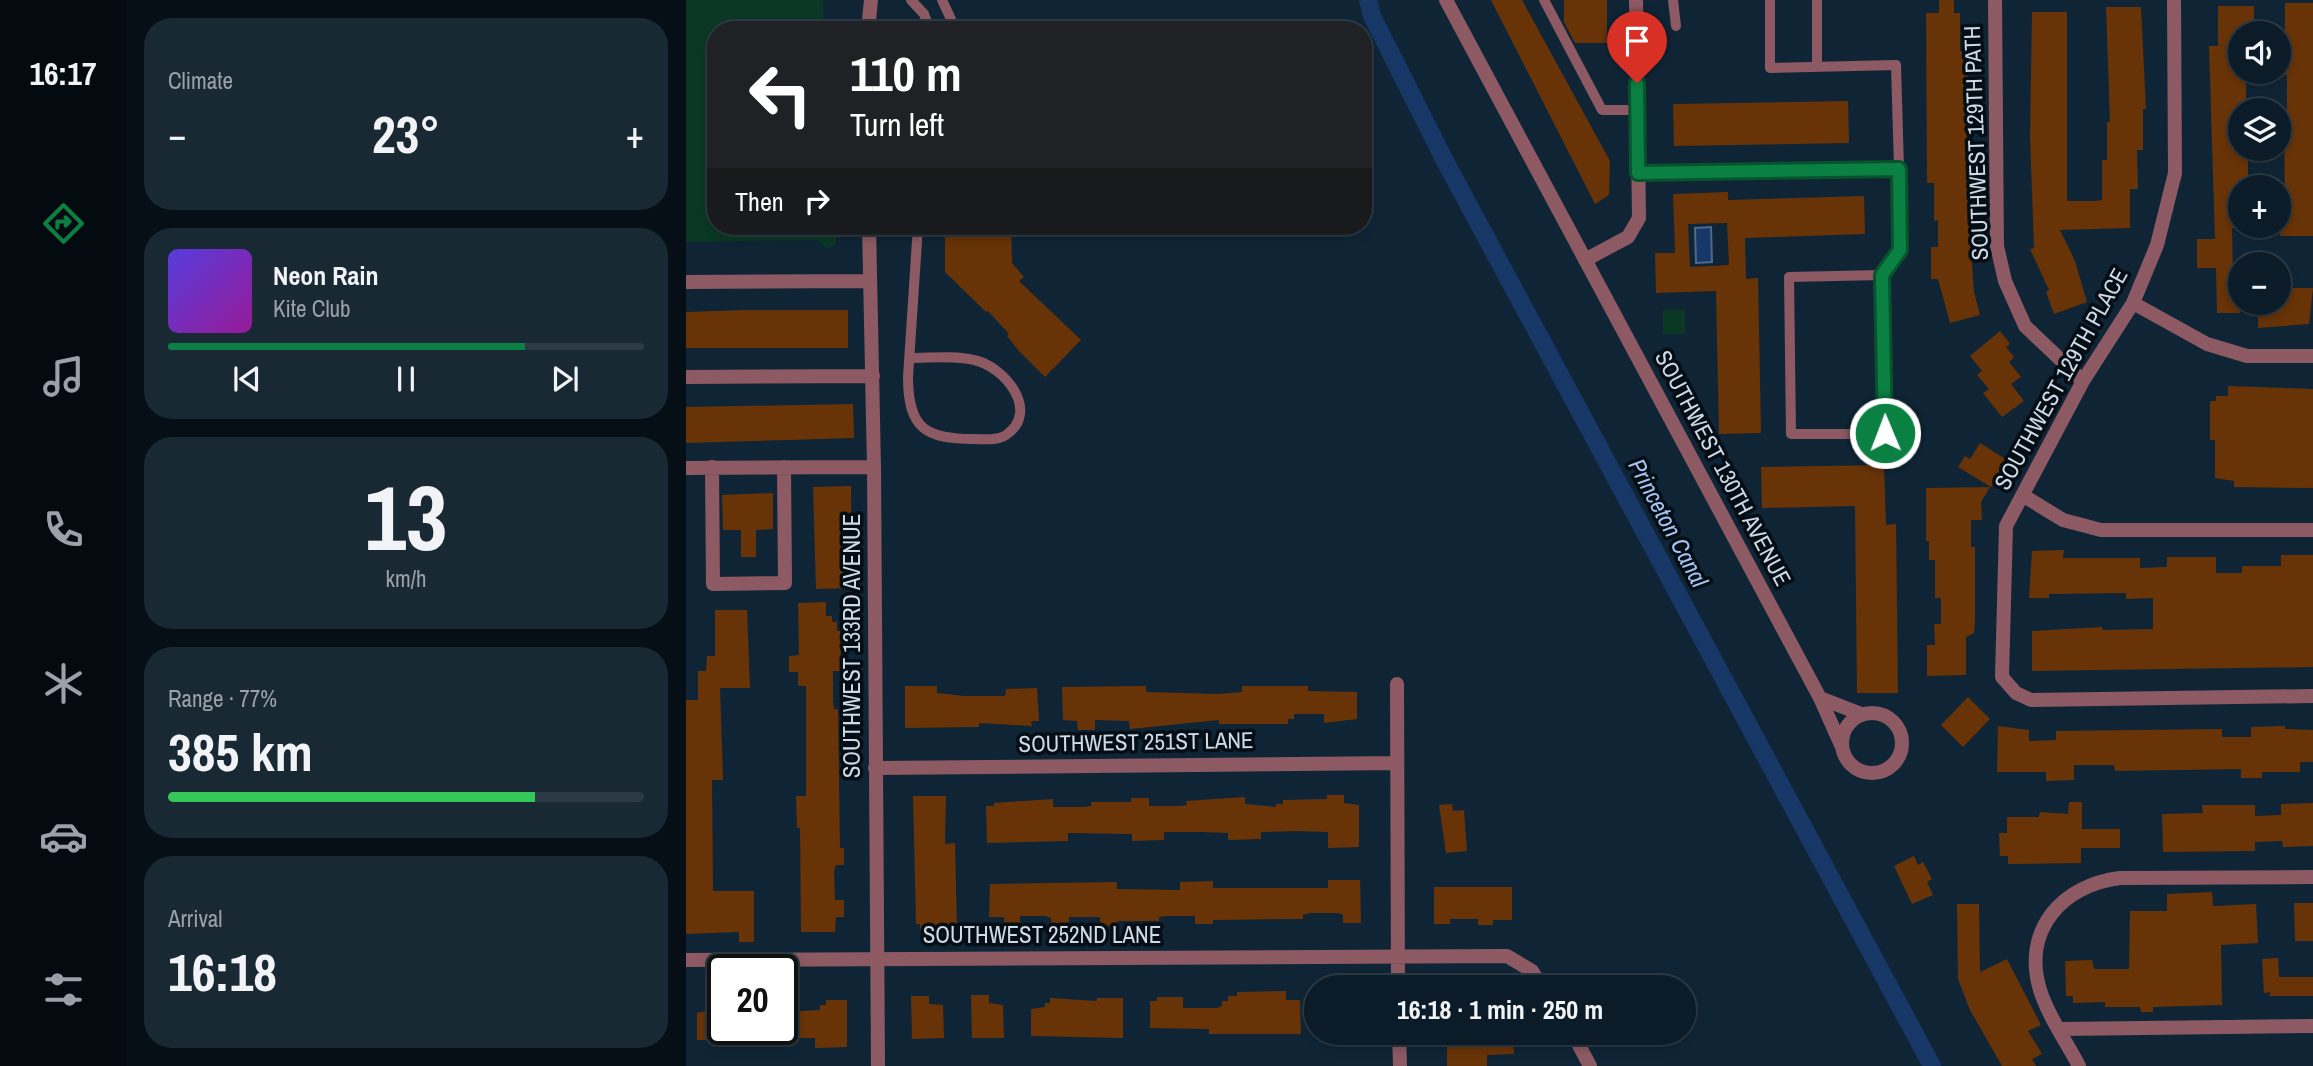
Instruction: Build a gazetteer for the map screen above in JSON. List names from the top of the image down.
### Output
{
  "streets": {
    "street": [
      "SOUTHWEST 129TH PATH",
      "SOUTHWEST 129TH PLACE",
      "SOUTHWEST 130TH AVENUE",
      "SOUTHWEST 133RD AVENUE",
      "SOUTHWEST 251ST LANE",
      "SOUTHWEST 252ND LANE"
    ]
  },
  "crossings": [
    ["SOUTHWEST 129TH PATH", "SOUTHWEST 129TH PLACE"],
    ["SOUTHWEST 133RD AVENUE", "SOUTHWEST 251ST LANE"],
    ["SOUTHWEST 133RD AVENUE", "SOUTHWEST 252ND LANE"]
  ],
  "water": ["Princeton Canal"],
  "page": {
    "tabs": "16:17",
    "tile": [
      "Climate",
      ["13", "km/h"],
      ["Range · 77%", "385 km"],
      ["Arrival", "16:18"]
    ],
    "map_buttons": ["+", "−"],
    "turn": ["110 m", "Turn left"],
    "heat": ["−", "23°", "+"],
    "then": "Then",
    "song": ["Neon Rain", "Kite Club"],
    "limit": "20",
    "trip": "16:18 · 1 min · 250 m"
  }
}
